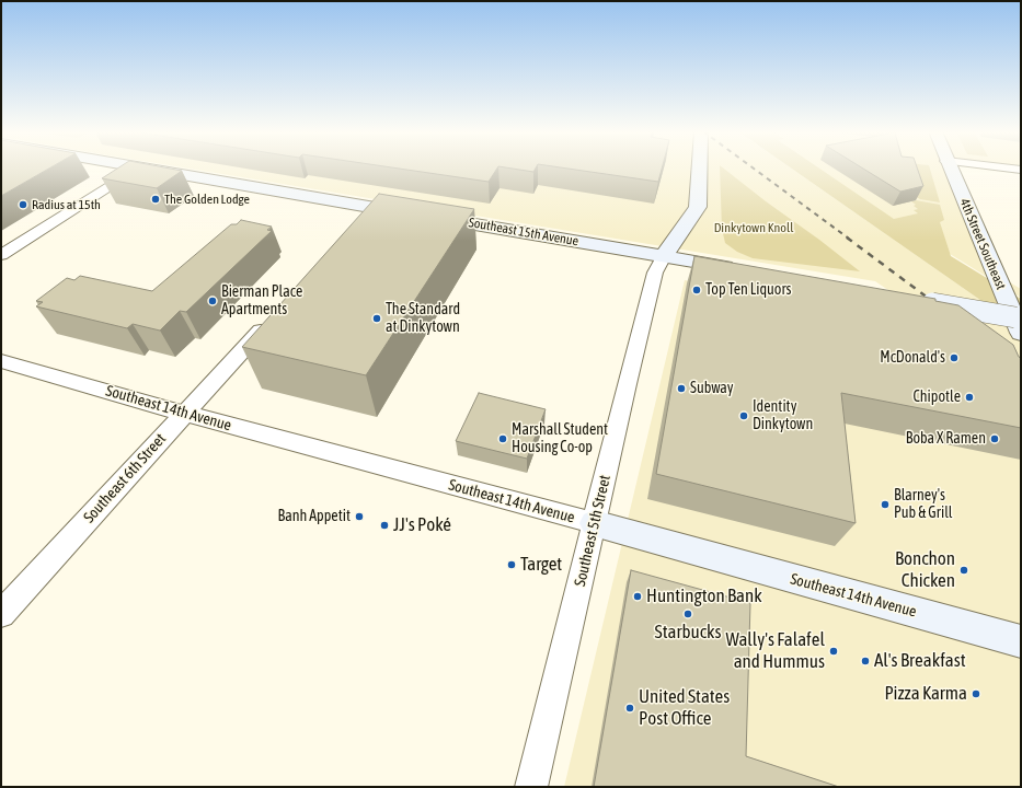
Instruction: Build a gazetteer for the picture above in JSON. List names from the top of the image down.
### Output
{
  "streets": {
    "street": [
      "Southeast 15th Avenue",
      "4th Street Southeast",
      "Southeast 14th Avenue",
      "Southeast 6th Street",
      "Southeast 5th Street"
    ]
  },
  "crossings": [
    ["Southeast 15th Avenue", "Southeast 5th Street"],
    ["Southeast 14th Avenue", "Southeast 6th Street"],
    ["Southeast 14th Avenue", "Southeast 5th Street"]
  ],
  "parks": ["Dinkytown Knoll"],
  "places": [
    "The Golden Lodge",
    "Radius at 15th",
    "Top Ten Liquors",
    "Bierman Place Apartments",
    "The Standard at Dinkytown",
    "McDonald's",
    "Subway",
    "Chipotle",
    "Identity Dinkytown",
    "Marshall Student Housing Co-op",
    "Boba X Ramen",
    "Blarney's Pub & Grill",
    "Banh Appetit",
    "JJ's Poké",
    "Target",
    "Bonchon Chicken",
    "Huntington Bank",
    "Starbucks",
    "Wally's Falafel and Hummus",
    "Al's Breakfast",
    "Pizza Karma",
    "United States Post Office"
  ]
}
